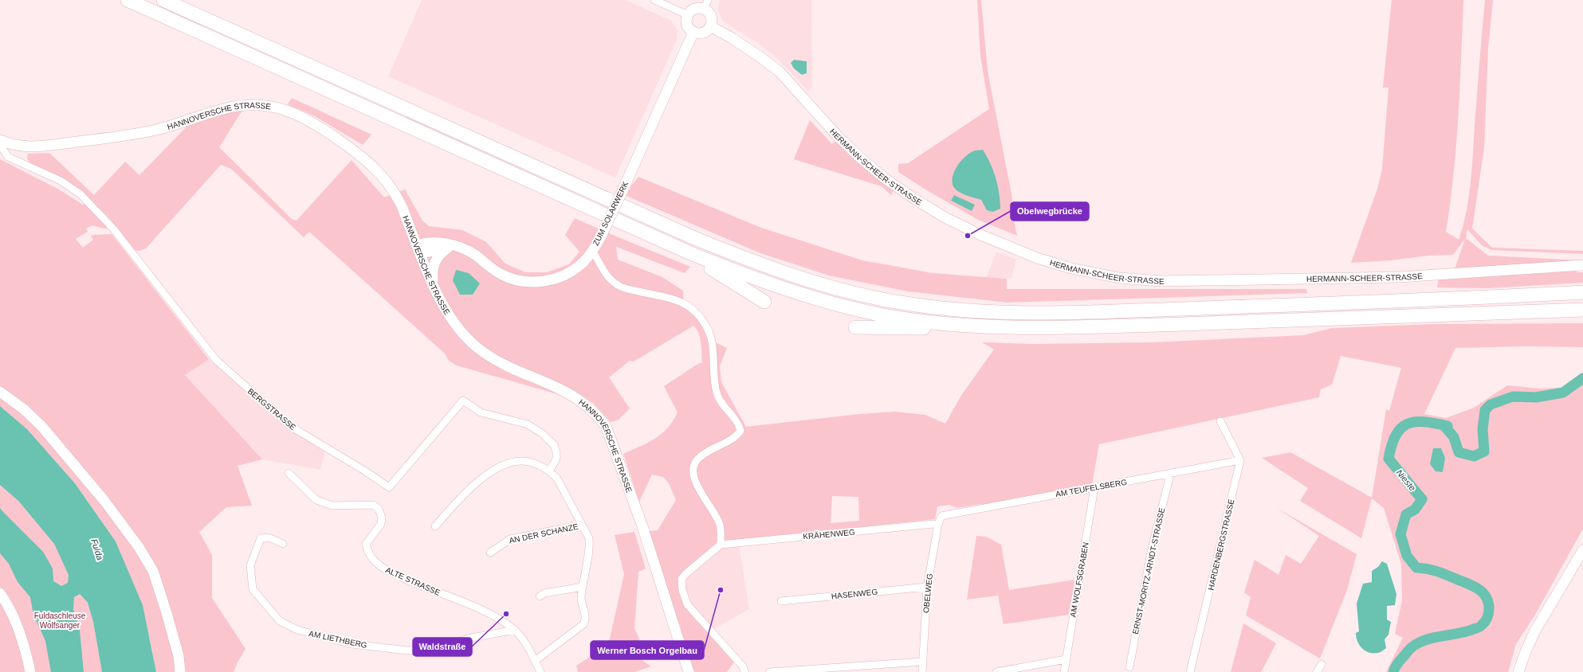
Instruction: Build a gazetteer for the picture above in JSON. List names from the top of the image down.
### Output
{
  "streets": {
    "main road": ["HANNOVERSCHE STRASSE", "HERMANN-SCHEER-STRASSE", "ZUM SOLARWERK"],
    "street": [
      "BERGSTRASSE",
      "AM TEUFELSBERG",
      "AN DER SCHANZE",
      "KRÄHENWEG",
      "HARDENBERGSTRASSE",
      "ERNST-MORITZ-ARNDT-STRASSE",
      "AM WOLFSGRABEN",
      "ALTE STRASSE",
      "OBELWEG",
      "HASENWEG",
      "AM LIETHBERG"
    ]
  },
  "crossings": [
    ["HANNOVERSCHE STRASSE", "ZUM SOLARWERK"],
    ["HANNOVERSCHE STRASSE", "BERGSTRASSE"],
    ["HERMANN-SCHEER-STRASSE", "ZUM SOLARWERK"],
    ["AM TEUFELSBERG", "HARDENBERGSTRASSE"],
    ["AM TEUFELSBERG", "ERNST-MORITZ-ARNDT-STRASSE"],
    ["AM TEUFELSBERG", "AM WOLFSGRABEN"],
    ["AM TEUFELSBERG", "OBELWEG"],
    ["KRÄHENWEG", "OBELWEG"],
    ["ALTE STRASSE", "AM LIETHBERG"],
    ["OBELWEG", "HASENWEG"]
  ],
  "water": ["Nieste", "Fulda"],
  "parks": ["Fuldaschleuse Wolfsanger"],
  "places": ["Obelwegbrücke", "Werner Bosch Orgelbau", "Waldstraße"]
}
